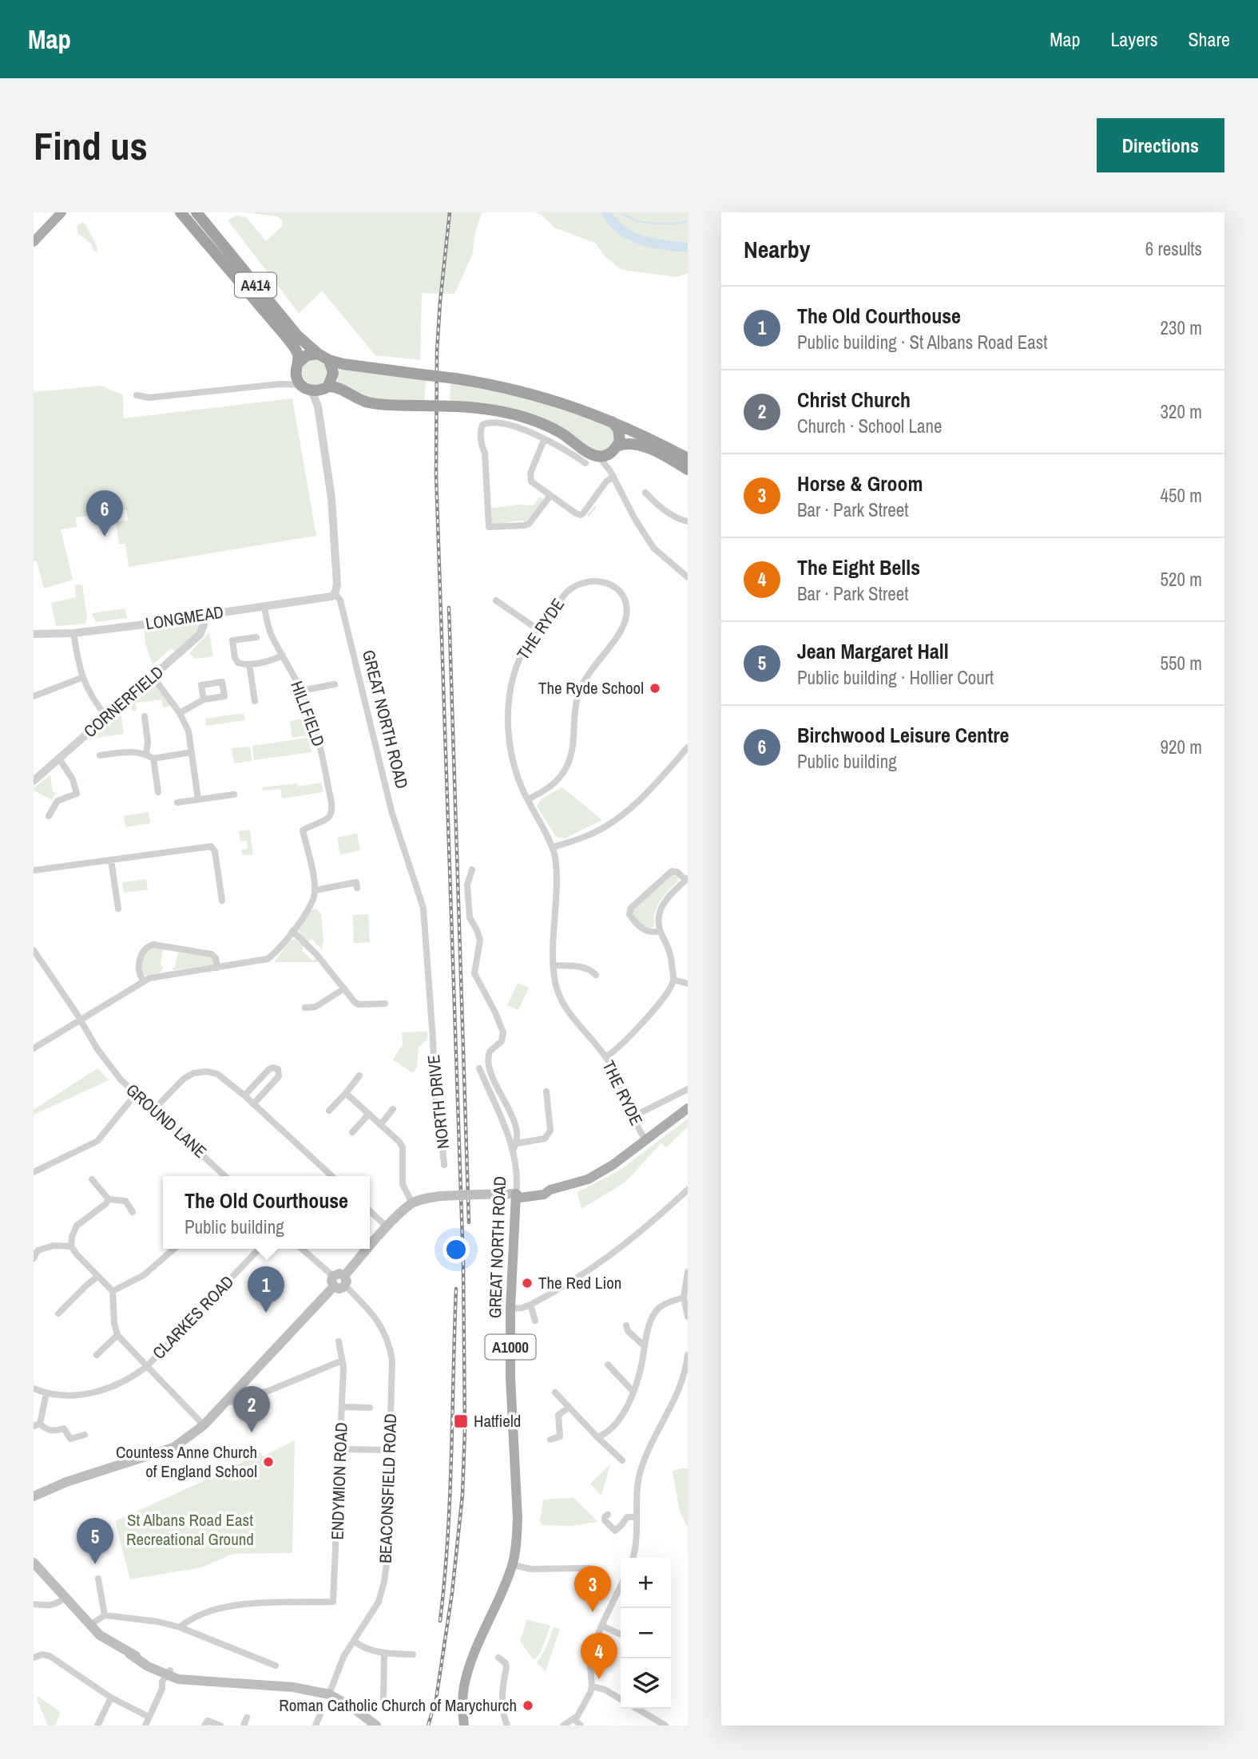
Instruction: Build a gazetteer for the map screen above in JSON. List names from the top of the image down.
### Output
{
  "streets": {
    "highway": ["A414"],
    "main road": ["GREAT NORTH ROAD", "A1000"],
    "street": [
      "LONGMEAD",
      "THE RYDE",
      "CORNERFIELD",
      "HILLFIELD",
      "NORTH DRIVE",
      "GROUND LANE",
      "CLARKES ROAD",
      "ENDYMION ROAD",
      "BEACONSFIELD ROAD"
    ]
  },
  "crossings": [
    ["A414", "GREAT NORTH ROAD"],
    ["LONGMEAD", "CORNERFIELD"],
    ["LONGMEAD", "HILLFIELD"],
    ["LONGMEAD", "GREAT NORTH ROAD"],
    ["GREAT NORTH ROAD", "NORTH DRIVE"]
  ],
  "parks": ["St Albans Road East Recreational Ground"],
  "places": {
    "other": [
      "The Ryde School",
      "The Red Lion",
      "Countess Anne Church of England School",
      "Roman Catholic Church of Marychurch"
    ],
    "transit": ["Hatfield"]
  },
  "page": {
    "header": "Map",
    "nav": ["Map", "Layers", "Share"],
    "buttons": "Directions",
    "title": "Find us",
    "heading": ["Nearby", "6 results"],
    "list": [
      {
        "mark": "1",
        "name": "The Old Courthouse",
        "note": "Public building · St Albans Road East",
        "value": "230 m"
      },
      {
        "mark": "2",
        "name": "Christ Church",
        "note": "Church · School Lane",
        "value": "320 m"
      },
      {
        "mark": "3",
        "name": "Horse & Groom",
        "note": "Bar · Park Street",
        "value": "450 m"
      },
      {
        "mark": "4",
        "name": "The Eight Bells",
        "note": "Bar · Park Street",
        "value": "520 m"
      },
      {
        "mark": "5",
        "name": "Jean Margaret Hall",
        "note": "Public building · Hollier Court",
        "value": "550 m"
      },
      {
        "mark": "6",
        "name": "Birchwood Leisure Centre",
        "note": "Public building",
        "value": "920 m"
      }
    ],
    "pins": [
      "6",
      "1",
      "2",
      "5",
      "3",
      "4"
    ],
    "popup": ["The Old Courthouse", "Public building"],
    "map_buttons": ["+", "−"]
  }
}
